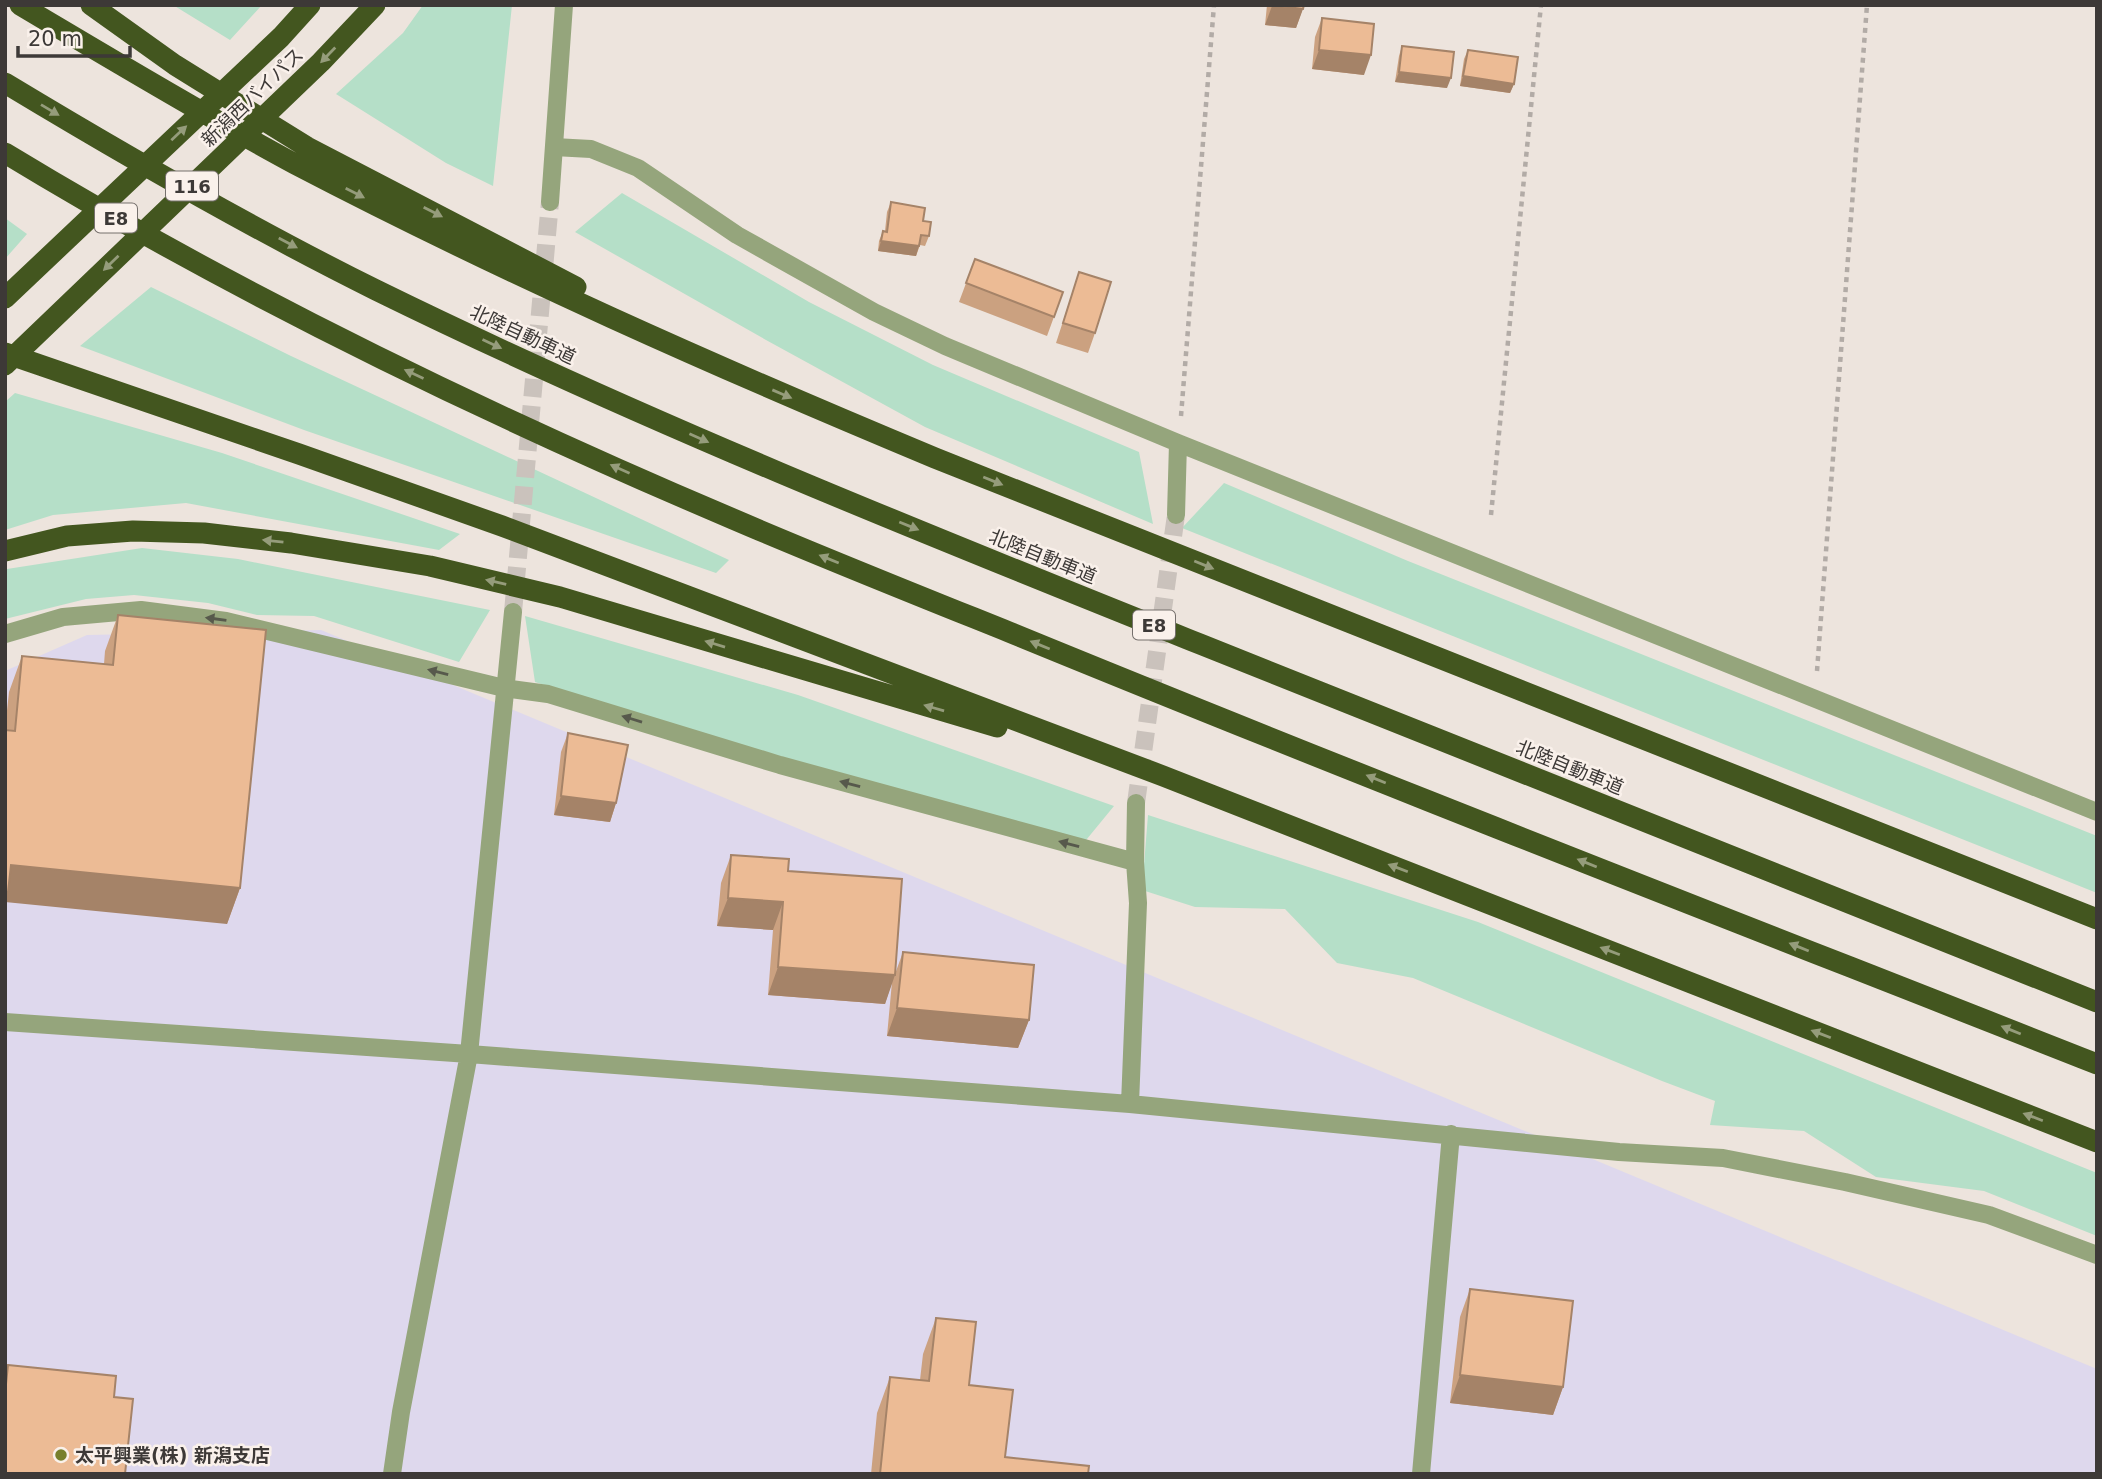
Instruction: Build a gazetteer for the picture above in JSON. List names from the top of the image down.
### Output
{
  "streets": {
    "highway": [
      "新潟西バイパス",
      "116",
      "E8",
      "北陸自動車道"
    ]
  },
  "places": ["太平興業(株) 新潟支店"],
  "scale_bar": "20 m"
}
